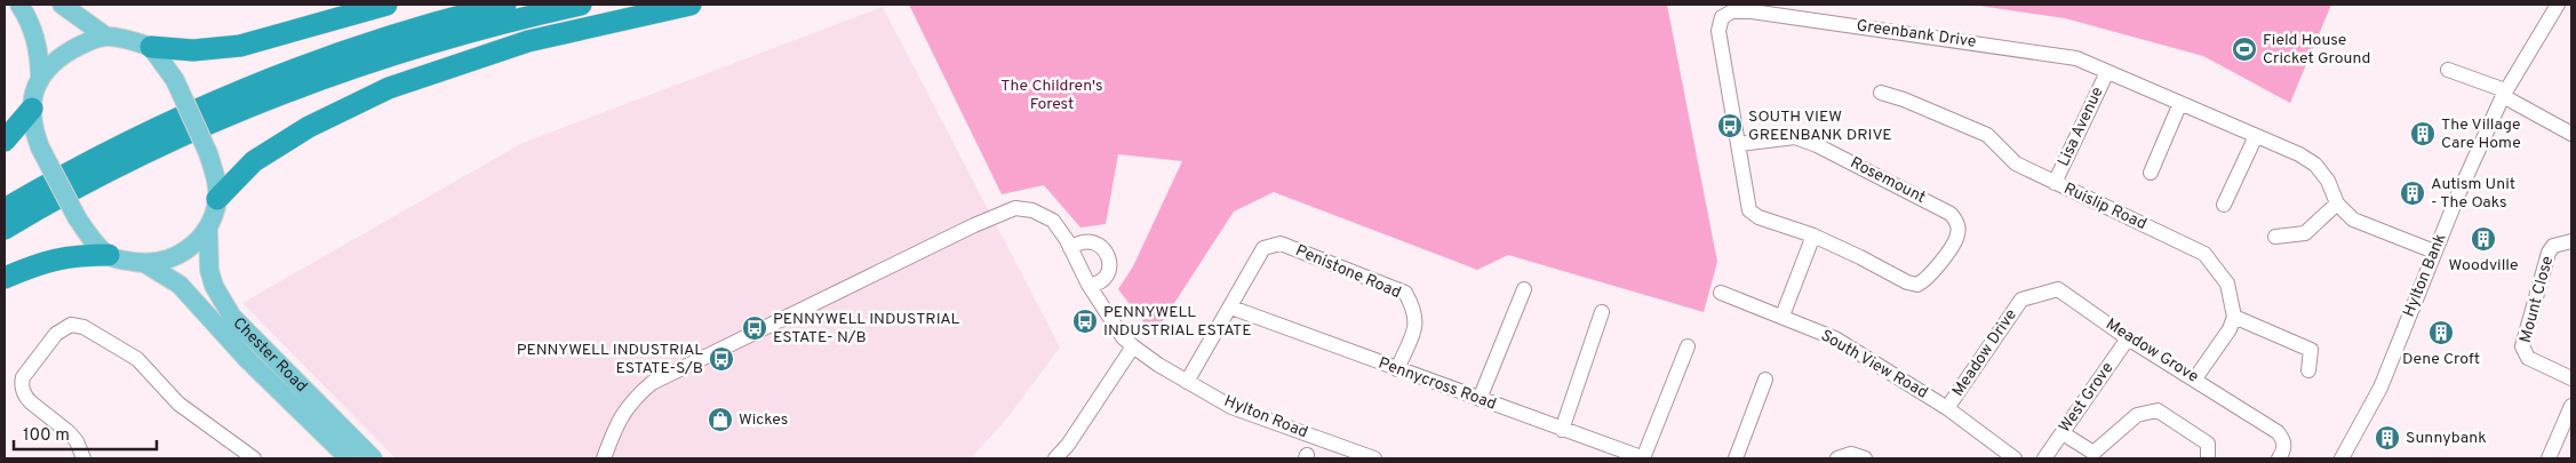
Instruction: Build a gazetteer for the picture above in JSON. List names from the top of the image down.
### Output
{
  "streets": {
    "main road": ["Chester Road"],
    "street": [
      "Greenbank Drive",
      "Lisa Avenue",
      "Rosemount",
      "Ruislip Road",
      "Penistone Road",
      "Hylton Bank",
      "Mount Close",
      "Meadow Grove",
      "Meadow Drive",
      "South View Road",
      "Pennycross Road",
      "West Grove",
      "Hylton Road"
    ]
  },
  "crossings": [
    ["Greenbank Drive", "Lisa Avenue"],
    ["Greenbank Drive", "Rosemount"],
    ["Greenbank Drive", "Hylton Bank"],
    ["Lisa Avenue", "Ruislip Road"],
    ["Penistone Road", "Pennycross Road"],
    ["Penistone Road", "Hylton Road"],
    ["Meadow Grove", "Meadow Drive"],
    ["Meadow Grove", "West Grove"],
    ["Meadow Drive", "South View Road"]
  ],
  "parks": ["The Children's Forest"],
  "places": {
    "sports": ["Field House Cricket Ground"],
    "bus stop": [
      "SOUTH VIEW GREENBANK DRIVE",
      "PENNYWELL INDUSTRIAL ESTATE",
      "PENNYWELL INDUSTRIAL ESTATE- N/B",
      "PENNYWELL INDUSTRIAL ESTATE-S/B"
    ],
    "building": [
      "The Village Care Home",
      "Autism Unit - The Oaks",
      "Woodville",
      "Dene Croft",
      "Sunnybank"
    ],
    "shop": ["Wickes"]
  },
  "scale_bar": "100 m"
}
